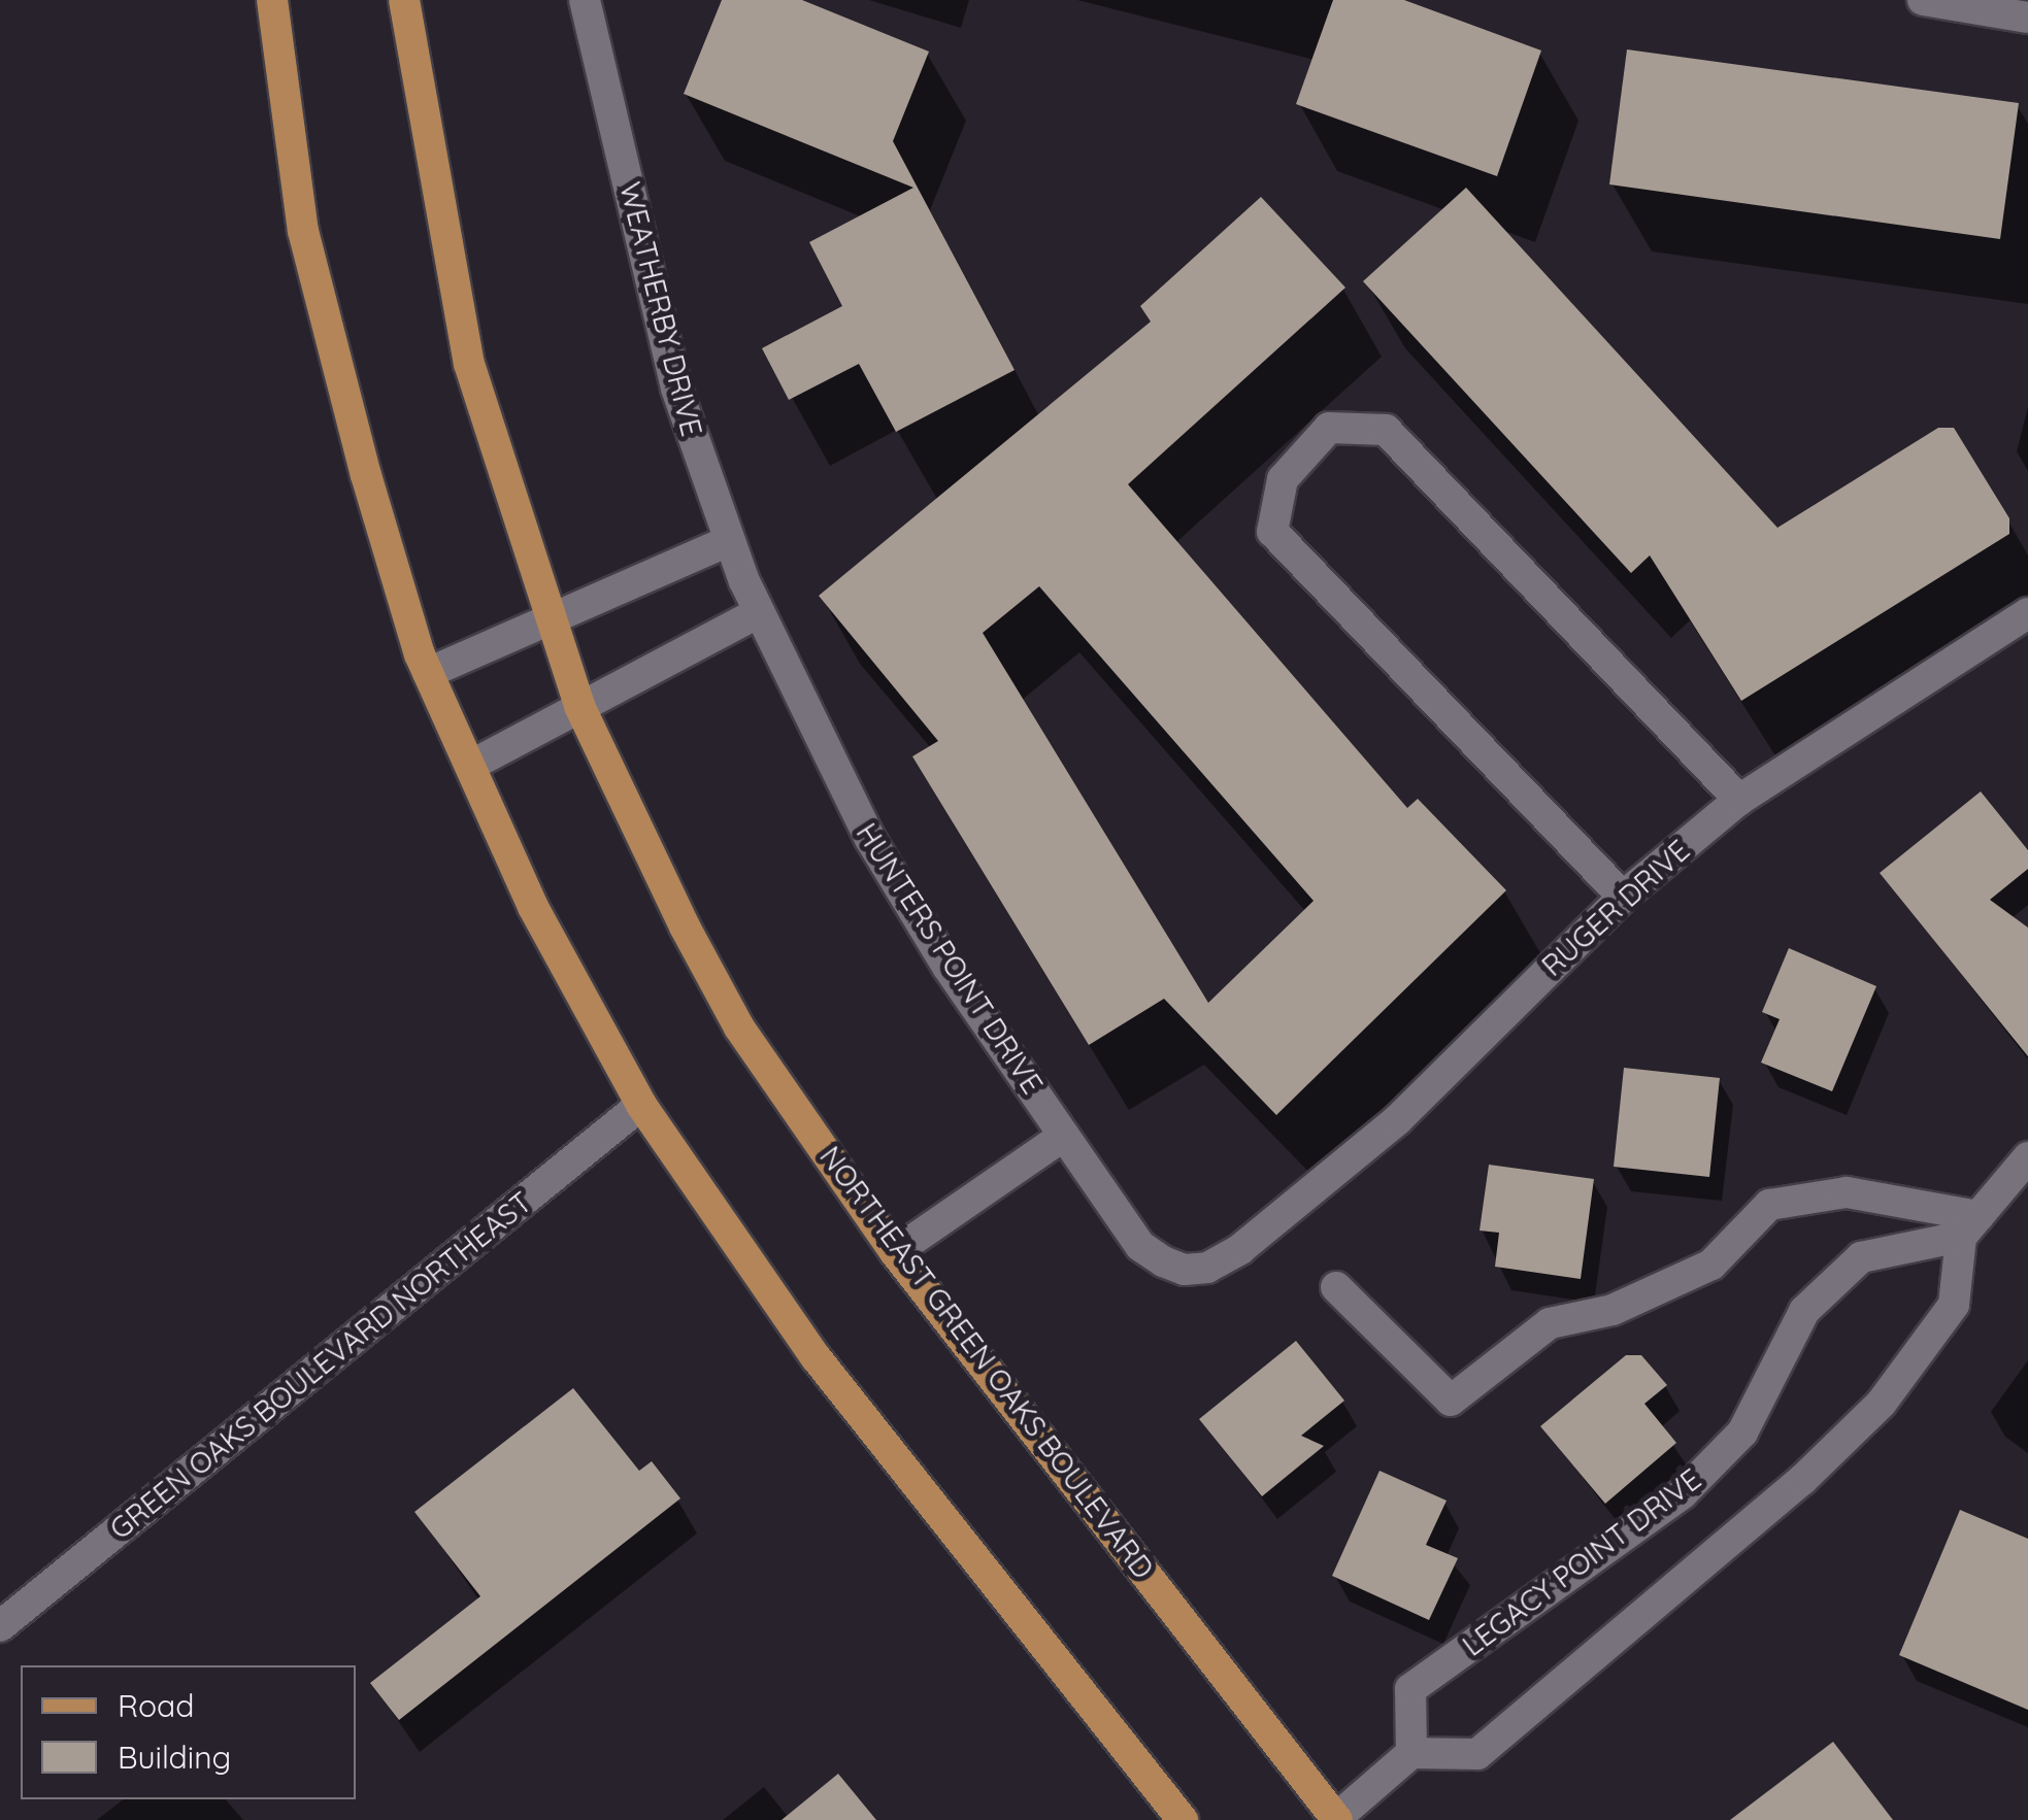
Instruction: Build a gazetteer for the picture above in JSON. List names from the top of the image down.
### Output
{
  "streets": {
    "main road": ["NORTHEAST GREEN OAKS BOULEVARD"],
    "street": [
      "WEATHERBY DRIVE",
      "RUGER DRIVE",
      "HUNTERS POINT DRIVE",
      "GREEN OAKS BOULEVARD NORTHEAST",
      "LEGACY POINT DRIVE"
    ]
  },
  "crossings": [
    ["WEATHERBY DRIVE", "HUNTERS POINT DRIVE"],
    ["RUGER DRIVE", "HUNTERS POINT DRIVE"]
  ],
  "legend": ["Road", "Building"]
}
